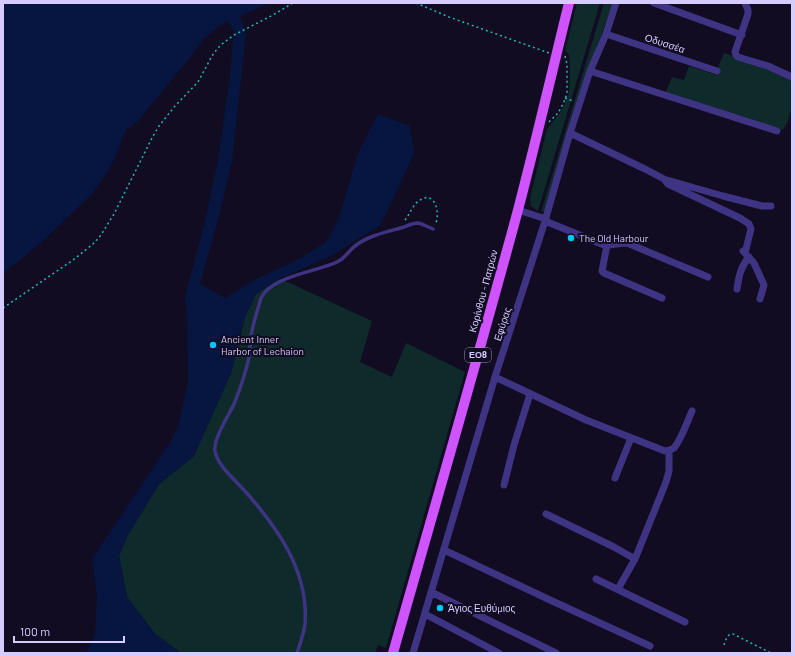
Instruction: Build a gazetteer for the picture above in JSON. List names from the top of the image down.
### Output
{
  "streets": {
    "main road": ["Κορίνθου - Πατρών", "ΕΟ8"],
    "street": ["Οδυσσέα", "Εφύρας"]
  },
  "crossings": [
    ["Οδυσσέα", "Εφύρας"]
  ],
  "places": ["The Old Harbour", "Ancient Inner Harbor of Lechaion", "Άγιος Ευθύμιος"],
  "scale_bar": "100 m"
}
